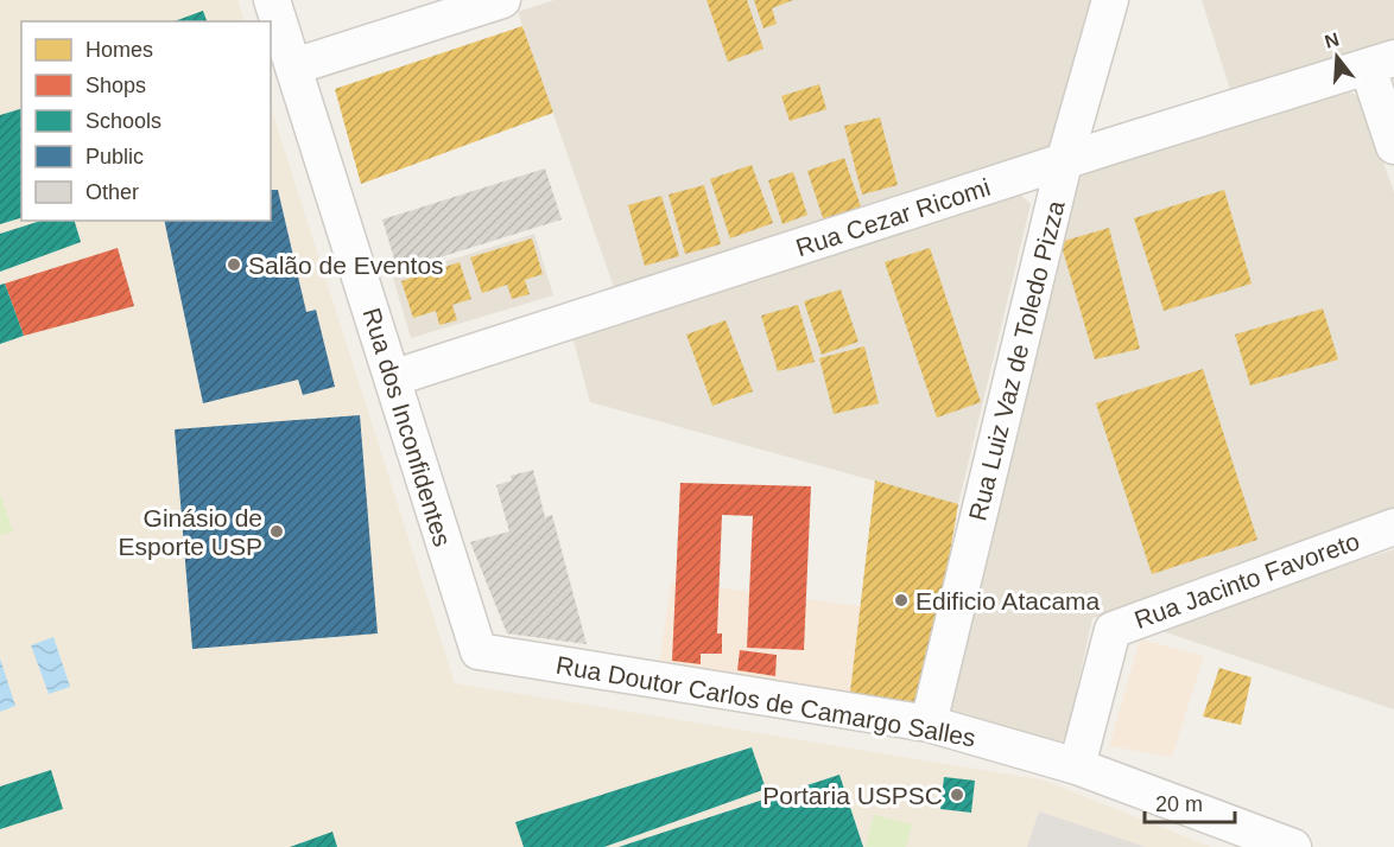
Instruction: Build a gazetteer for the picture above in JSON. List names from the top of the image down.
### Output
{
  "streets": {
    "street": [
      "Rua Cezar Ricomi",
      "Rua Luiz Vaz de Toledo Pizza",
      "Rua dos Inconfidentes",
      "Rua Jacinto Favoreto",
      "Rua Doutor Carlos de Camargo Salles"
    ]
  },
  "crossings": [
    ["Rua Cezar Ricomi", "Rua Luiz Vaz de Toledo Pizza"],
    ["Rua Cezar Ricomi", "Rua dos Inconfidentes"],
    ["Rua Luiz Vaz de Toledo Pizza", "Rua Doutor Carlos de Camargo Salles"],
    ["Rua dos Inconfidentes", "Rua Doutor Carlos de Camargo Salles"],
    ["Rua Jacinto Favoreto", "Rua Doutor Carlos de Camargo Salles"]
  ],
  "places": [
    "Salão de Eventos",
    "Ginásio de Esporte USP",
    "Edificio Atacama",
    "Portaria USPSC"
  ],
  "legend": [
    "Homes",
    "Shops",
    "Schools",
    "Public",
    "Other"
  ],
  "scale_bar": "20 m",
  "north": "top"
}
